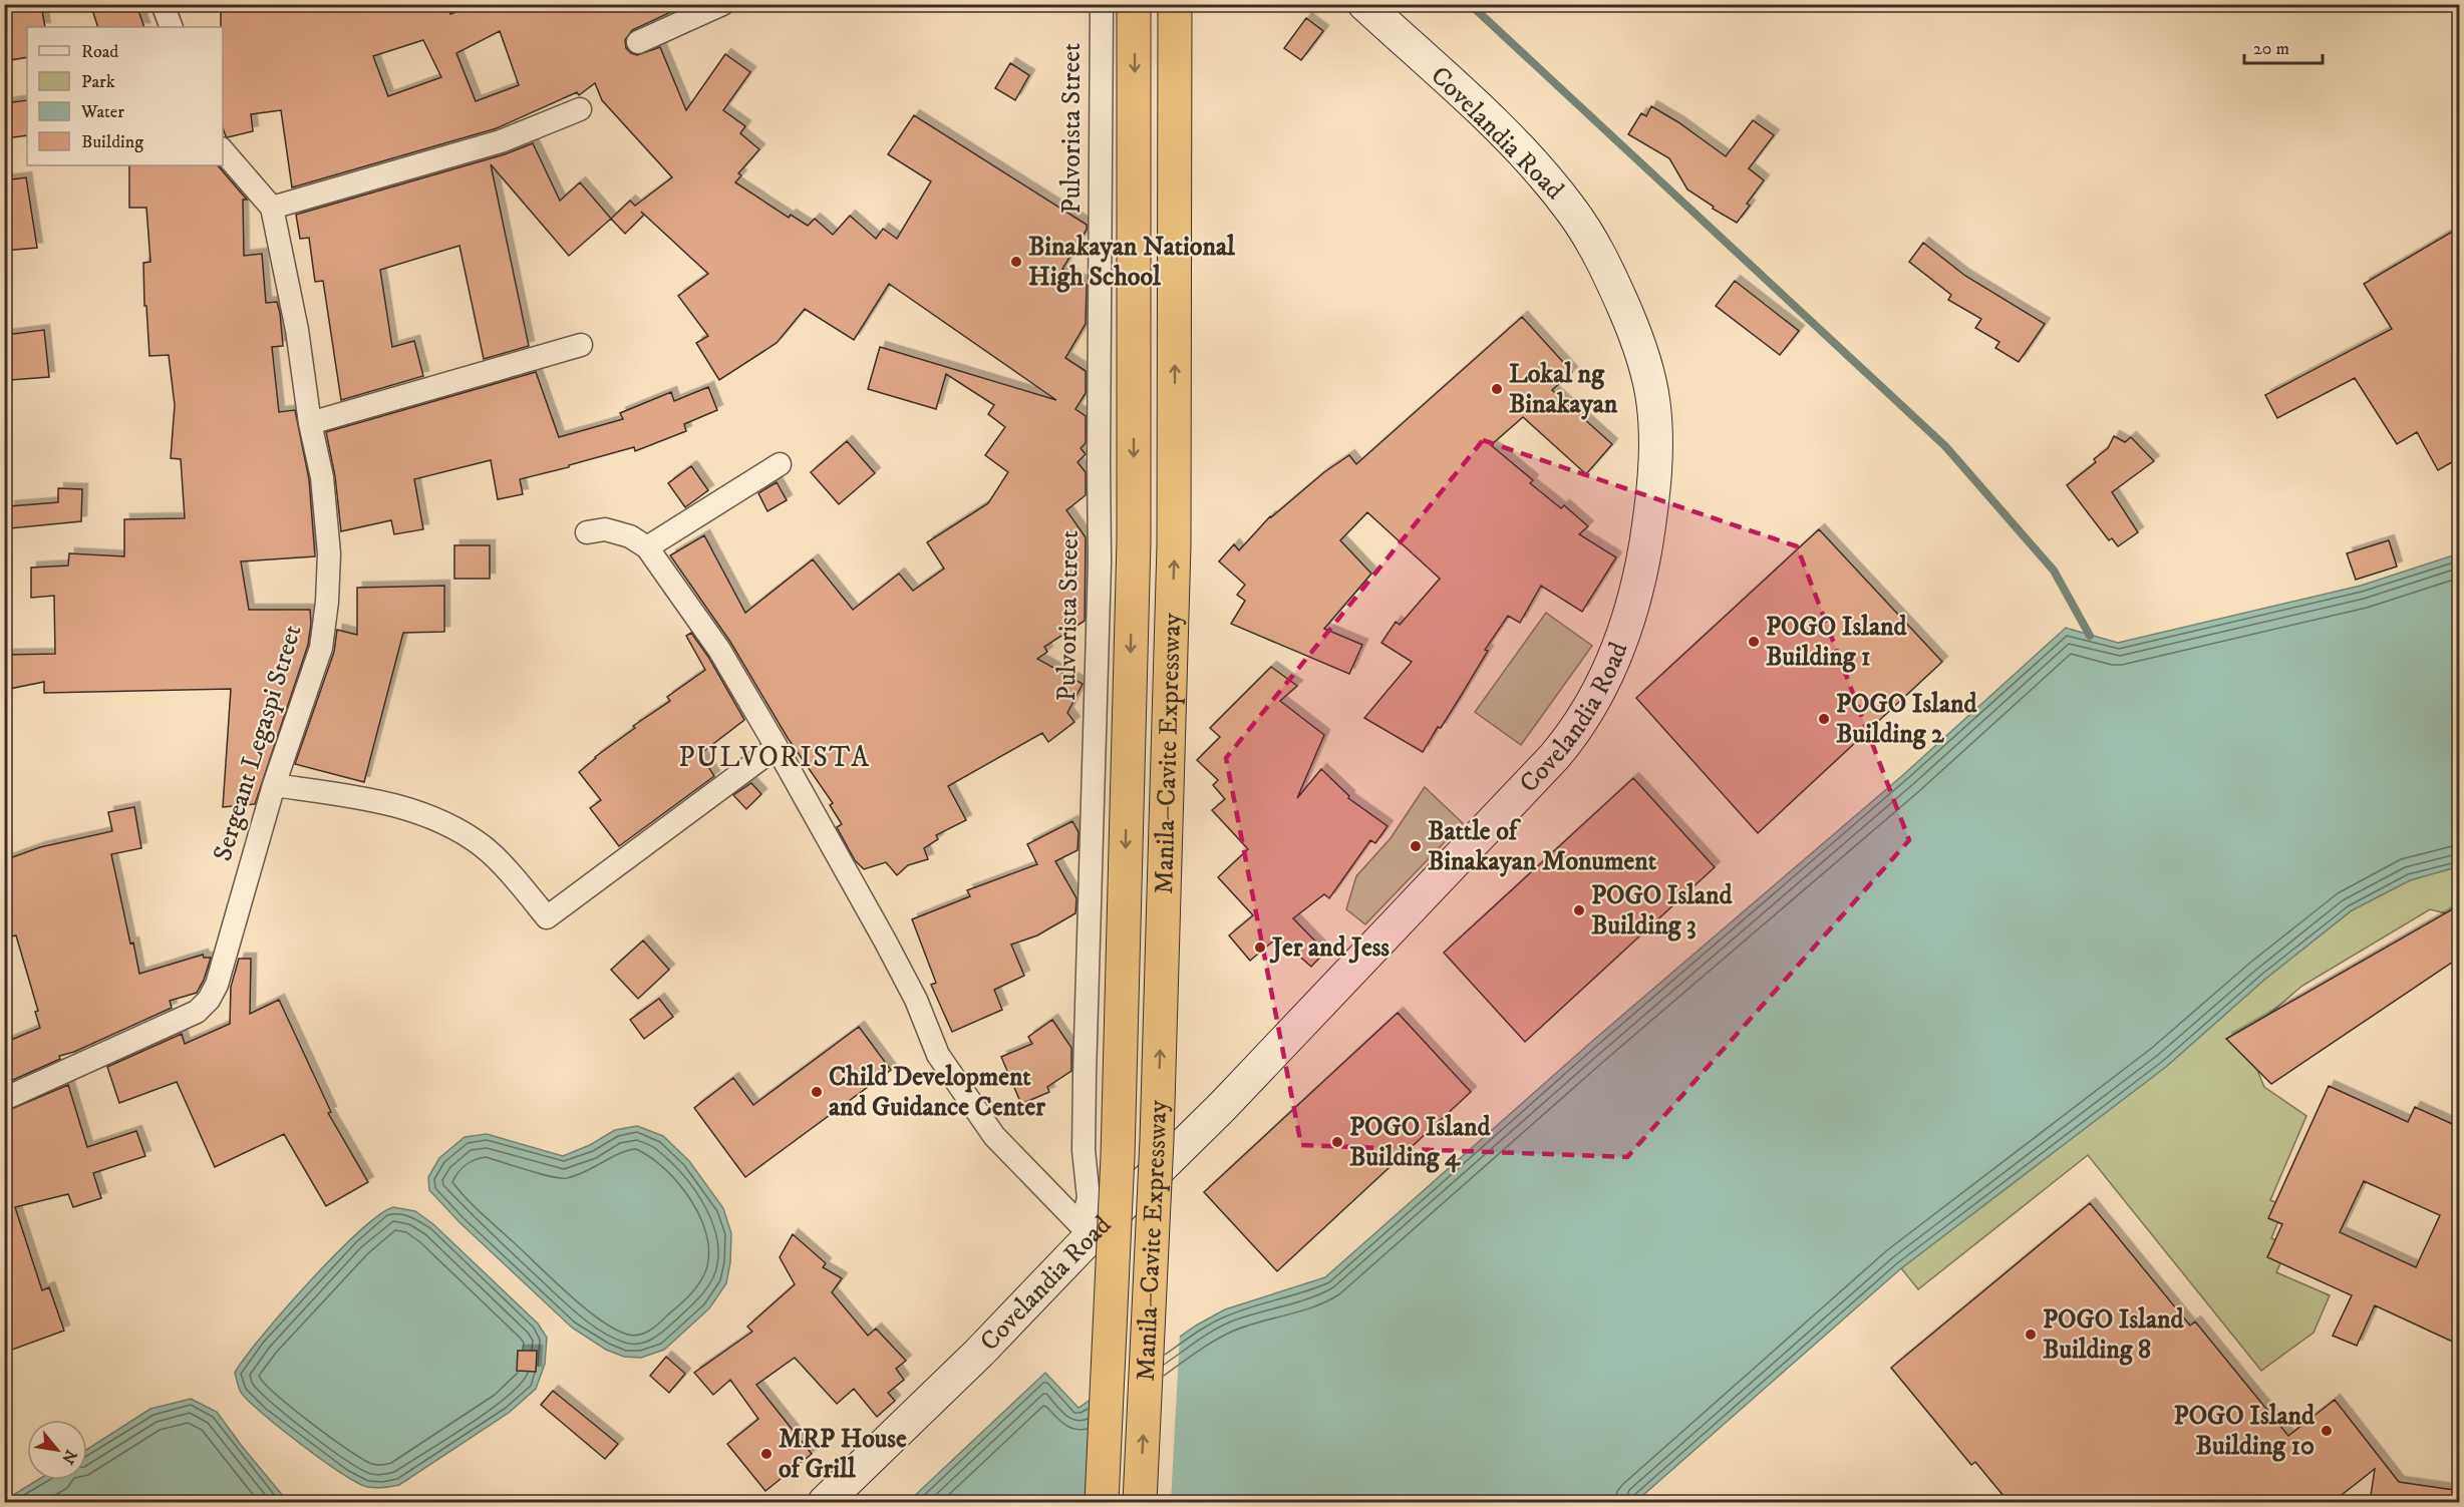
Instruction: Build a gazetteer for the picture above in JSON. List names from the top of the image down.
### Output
{
  "streets": {
    "highway": ["Manila–Cavite Expressway"],
    "main road": ["Covelandia Road"],
    "street": ["Pulvorista Street", "Sergeant Legaspi Street"]
  },
  "crossings": [
    ["Pulvorista Street", "Covelandia Road"]
  ],
  "districts": ["PULVORISTA"],
  "places": [
    "Binakayan National High School",
    "Lokal ng Binakayan",
    "POGO Island Building 1",
    "POGO Island Building 2",
    "Battle of Binakayan Monument",
    "POGO Island Building 3",
    "Jer and Jess",
    "Child Development and Guidance Center",
    "POGO Island Building 4",
    "POGO Island Building 8",
    "POGO Island Building 10",
    "MRP House of Grill"
  ],
  "legend": [
    "Road",
    "Park",
    "Water",
    "Building"
  ],
  "scale_bar": "20 m",
  "north": "bottom right"
}
